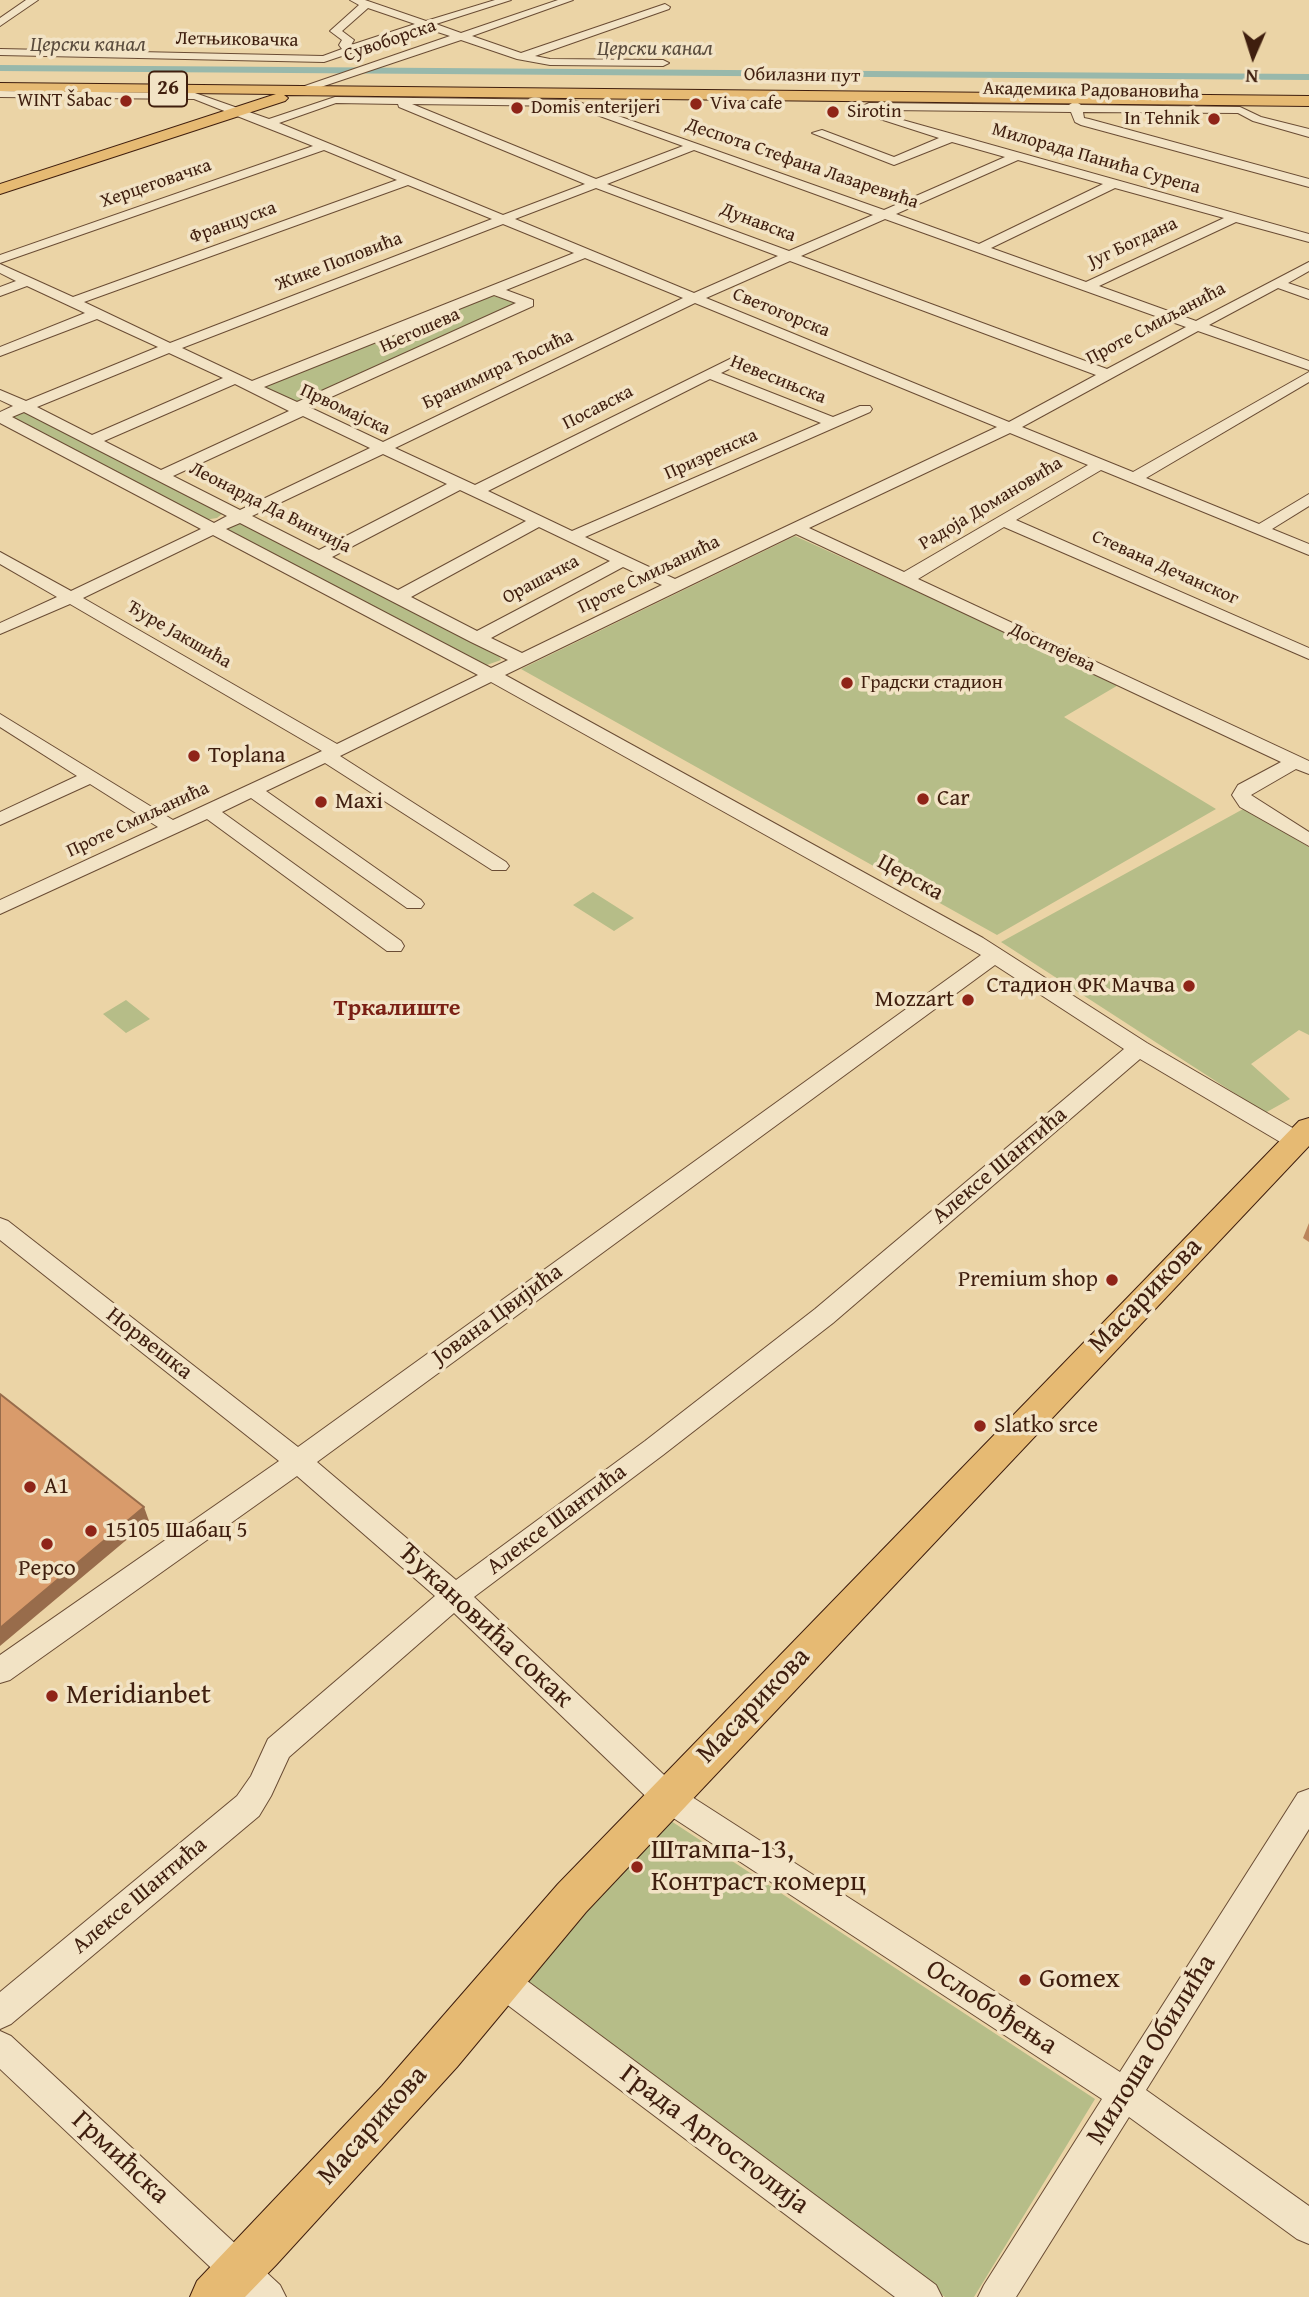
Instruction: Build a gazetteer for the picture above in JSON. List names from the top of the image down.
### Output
{
  "streets": {
    "main road": ["Обилазни пут", "26", "Масарикова"],
    "street": [
      "Летњиковачка",
      "Сувоборска",
      "Академика Радовановића",
      "Милорада Панића Сурепа",
      "Деспота Стефана Лазаревића",
      "Херцеговачка",
      "Француска",
      "Дунавска",
      "Југ Богдана",
      "Жике Поповића",
      "Светогорска",
      "Проте Смиљанића",
      "Његошева",
      "Бранимира Ћосића",
      "Невесињска",
      "Посавска",
      "Првомајска",
      "Призренска",
      "Радоја Домановића",
      "Леонарда Да Винчија",
      "Стевана Дечанског",
      "Орашачка",
      "Ђуре Јакшића",
      "Доситејева",
      "Церска",
      "Алексе Шантића",
      "Јована Цвијића",
      "Норвешка",
      "Ђукановића сокак",
      "Ослобођења",
      "Милоша Обилића",
      "Града Аргостолија",
      "Грмићска"
    ]
  },
  "crossings": [
    ["Сувоборска", "Обилазни пут"],
    ["Обилазни пут", "Академика Радовановића"],
    ["Академика Радовановића", "Милорада Панића Сурепа"],
    ["Милорада Панића Сурепа", "Југ Богдана"],
    ["Милорада Панића Сурепа", "Бранимира Ћосића"],
    ["Деспота Стефана Лазаревића", "Дунавска"],
    ["Деспота Стефана Лазаревића", "Југ Богдана"],
    ["Деспота Стефана Лазаревића", "Жике Поповића"],
    ["Деспота Стефана Лазаревића", "Светогорска"],
    ["Деспота Стефана Лазаревића", "Проте Смиљанића"],
    ["Деспота Стефана Лазаревића", "Бранимира Ћосића"],
    ["Херцеговачка", "Светогорска"],
    ["Француска", "Светогорска"],
    ["Француска", "Првомајска"],
    ["Дунавска", "Жике Поповића"],
    ["Дунавска", "Проте Смиљанића"],
    ["Дунавска", "Бранимира Ћосића"],
    ["Жике Поповића", "Светогорска"],
    ["Жике Поповића", "Првомајска"],
    ["Жике Поповића", "Леонарда Да Винчија"],
    ["Светогорска", "Проте Смиљанића"],
    ["Светогорска", "Његошева"],
    ["Светогорска", "Бранимира Ћосића"],
    ["Светогорска", "Радоја Домановића"],
    ["Проте Смиљанића", "Првомајска"],
    ["Проте Смиљанића", "Леонарда Да Винчија"],
    ["Проте Смиљанића", "Ђуре Јакшића"],
    ["Проте Смиљанића", "Доситејева"],
    ["Проте Смиљанића", "Церска"],
    ["Његошева", "Првомајска"],
    ["Бранимира Ћосића", "Првомајска"],
    ["Бранимира Ћосића", "Леонарда Да Винчија"],
    ["Бранимира Ћосића", "Ђуре Јакшића"],
    ["Невесињска", "Посавска"],
    ["Невесињска", "Призренска"],
    ["Посавска", "Првомајска"],
    ["Првомајска", "Призренска"],
    ["Првомајска", "Орашачка"],
    ["Радоја Домановића", "Стевана Дечанског"],
    ["Радоја Домановића", "Доситејева"],
    ["Леонарда Да Винчија", "Орашачка"],
    ["Леонарда Да Винчија", "Церска"],
    ["Церска", "Алексе Шантића"],
    ["Церска", "Масарикова"],
    ["Церска", "Јована Цвијића"],
    ["Алексе Шантића", "Ђукановића сокак"],
    ["Масарикова", "Ђукановића сокак"],
    ["Масарикова", "Ослобођења"],
    ["Масарикова", "Града Аргостолија"],
    ["Масарикова", "Грмићска"],
    ["Јована Цвијића", "Норвешка"],
    ["Јована Цвијића", "Ђукановића сокак"],
    ["Норвешка", "Ђукановића сокак"],
    ["Ђукановића сокак", "Ослобођења"],
    ["Ослобођења", "Милоша Обилића"]
  ],
  "districts": ["Тркалиште"],
  "water": ["Церски канал"],
  "places": [
    "WINT Šabac",
    "Viva cafe",
    "Domis enterijeri",
    "Sirotin",
    "In Tehnik",
    "Градски стадион",
    "Toplana",
    "Car",
    "Maxi",
    "Стадион ФК Мачва",
    "Mozzart",
    "Premium shop",
    "Slatko srce",
    "A1",
    "15105 Шабац 5",
    "Pepco",
    "Meridianbet",
    "Штампа-13, Контраст комерц",
    "Gomex"
  ],
  "north": "bottom"
}
